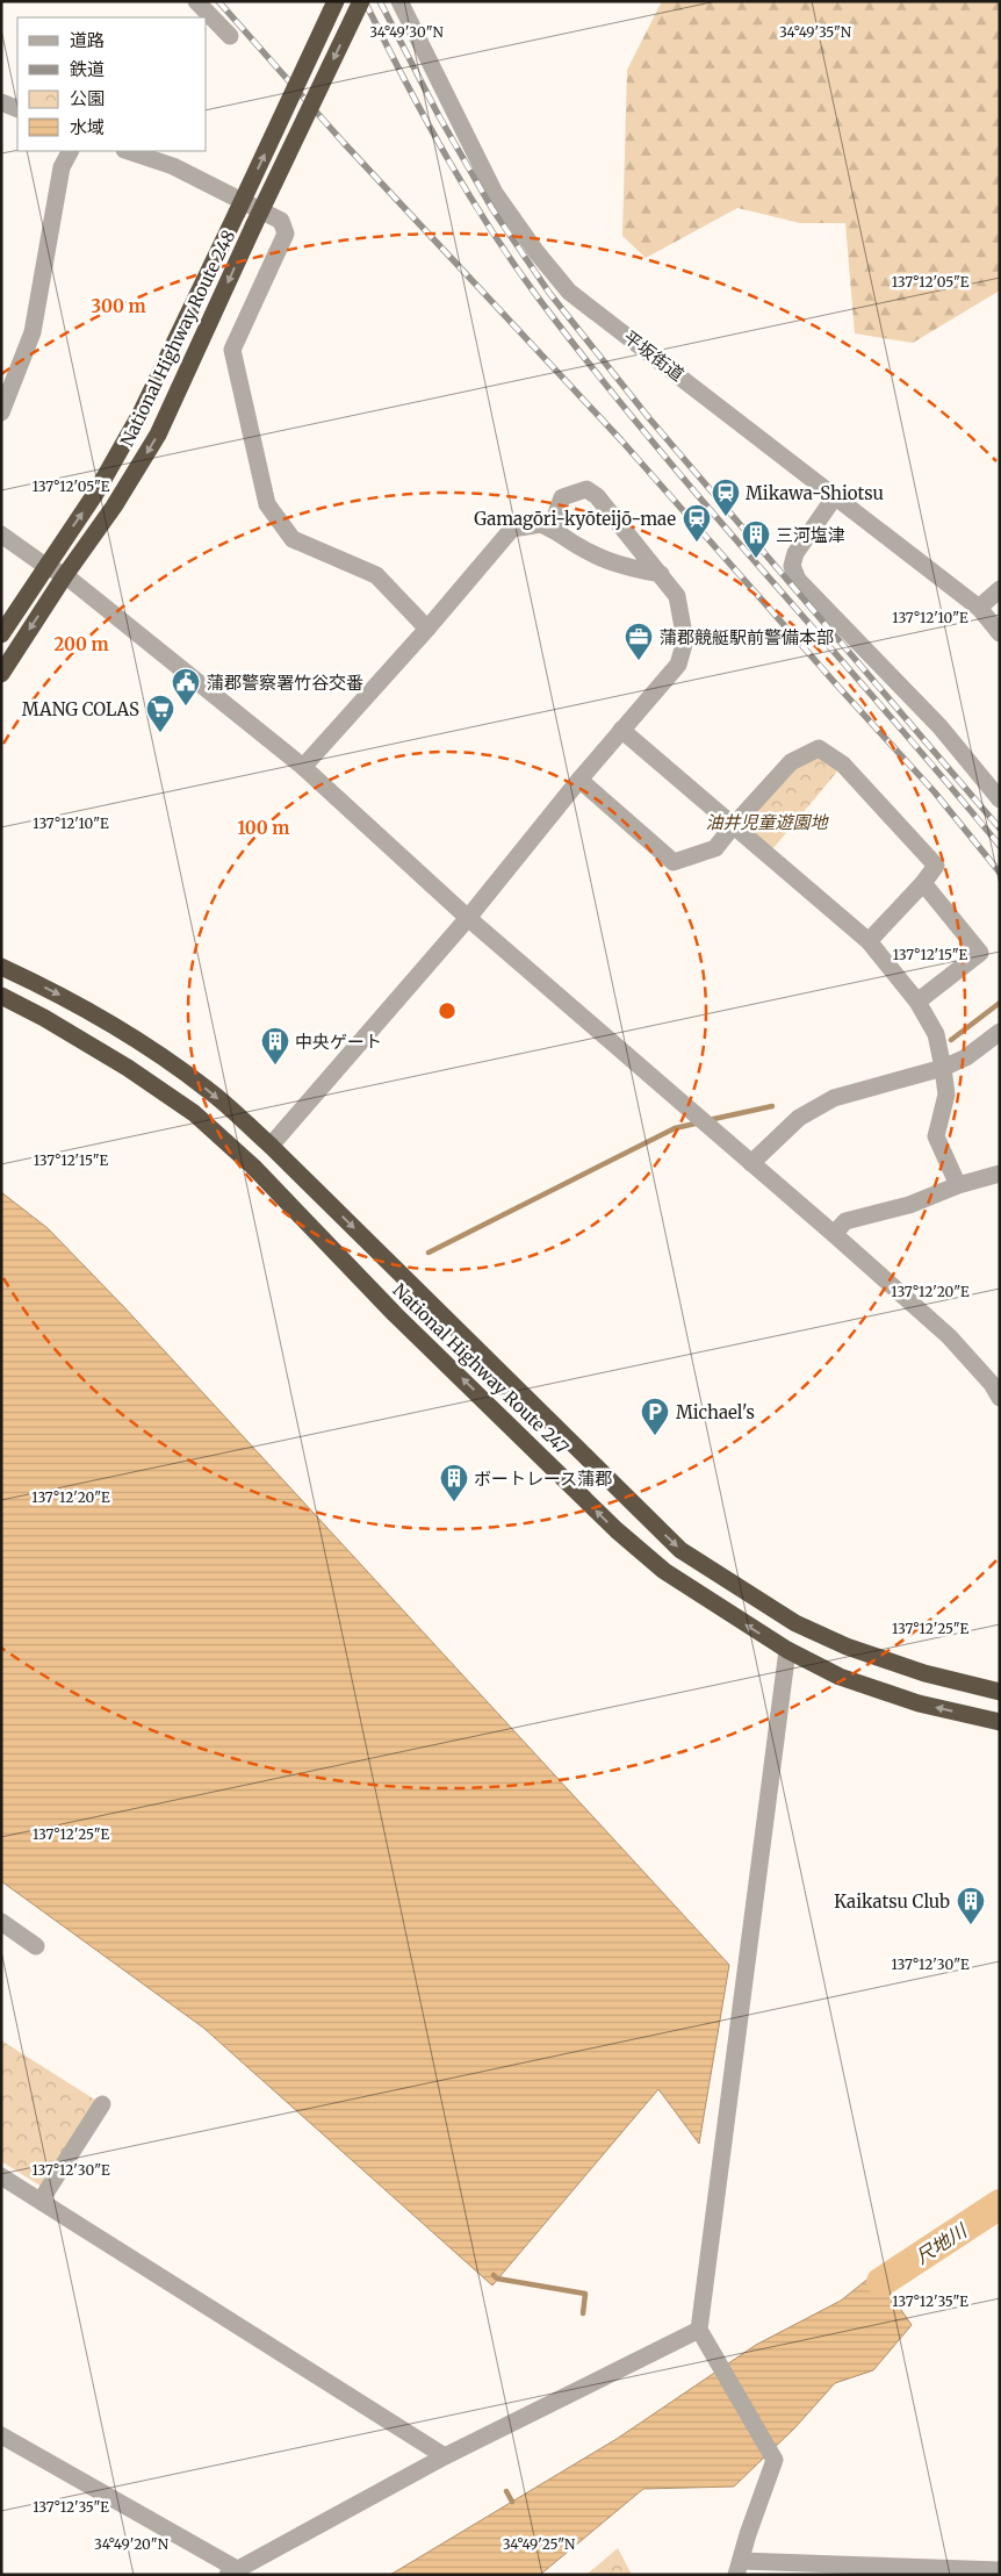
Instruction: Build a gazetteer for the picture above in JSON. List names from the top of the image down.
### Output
{
  "streets": {
    "highway": ["National Highway Route 248", "National Highway Route 247"],
    "street": ["平坂街道"]
  },
  "water": ["尺地川"],
  "parks": ["油井児童遊園地"],
  "places": {
    "station": ["Mikawa-Shiotsu", "Gamagōri-kyōteijō-mae"],
    "building": [
      "三河塩津",
      "中央ゲート",
      "ボートレース蒲郡",
      "Kaikatsu Club"
    ],
    "office": ["蒲郡競艇駅前警備本部"],
    "public building": ["蒲郡警察署竹谷交番"],
    "supermarket": ["MANG COLAS"],
    "parking": ["Michael's"]
  },
  "legend": [
    "道路",
    "鉄道",
    "公園",
    "水域"
  ],
  "coordinates": [
    "34°49'30\"N",
    "34°49'35\"N",
    "137°12'05\"E",
    "137°12'10\"E",
    "137°12'15\"E",
    "137°12'20\"E",
    "137°12'25\"E",
    "137°12'30\"E",
    "137°12'35\"E",
    "34°49'20\"N",
    "34°49'25\"N"
  ],
  "rings": ["300 m", "200 m", "100 m"]
}
